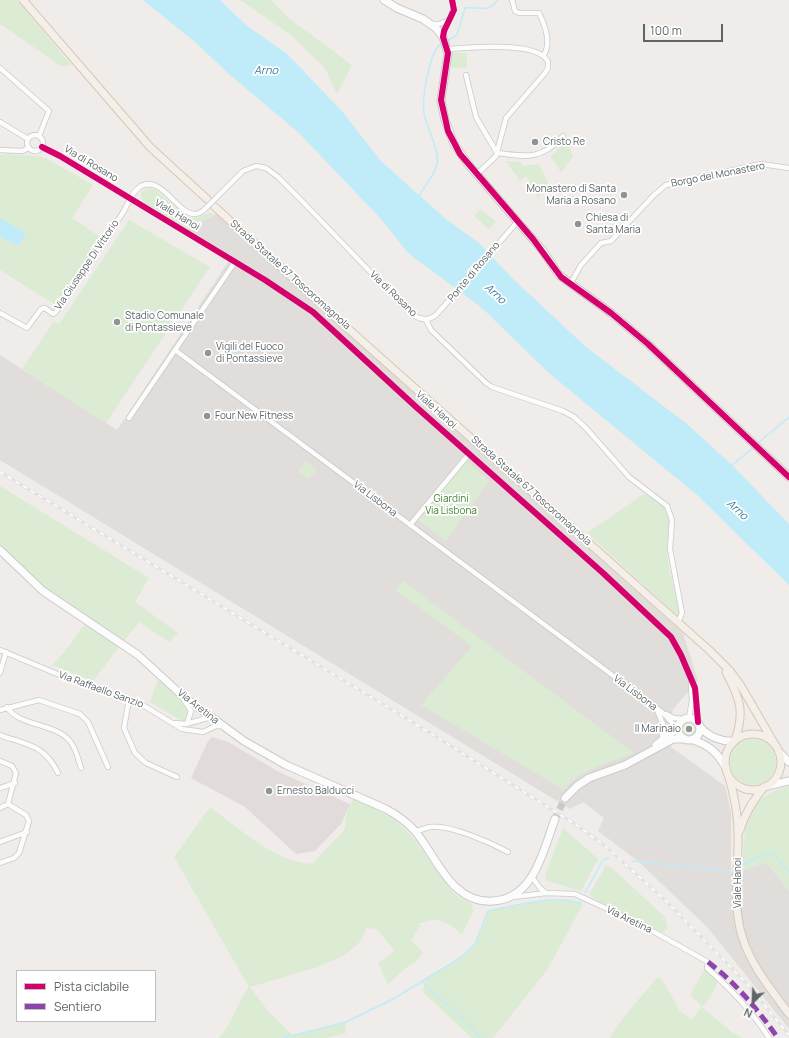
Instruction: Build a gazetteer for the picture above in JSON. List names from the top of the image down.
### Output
{
  "streets": {
    "main road": ["Viale Hanoi", "Strada Statale 67 Toscoromagnola"],
    "street": [
      "Via di Rosano",
      "Borgo del Monastero",
      "Via Giuseppe Di Vittorio",
      "Ponte di Rosano",
      "Via Lisbona",
      "Via Raffaello Sanzio",
      "Via Aretina"
    ]
  },
  "crossings": [
    ["Via di Rosano", "Viale Hanoi"],
    ["Via di Rosano", "Via Giuseppe Di Vittorio"],
    ["Via di Rosano", "Ponte di Rosano"],
    ["Viale Hanoi", "Via Giuseppe Di Vittorio"],
    ["Viale Hanoi", "Strada Statale 67 Toscoromagnola"],
    ["Viale Hanoi", "Via Lisbona"]
  ],
  "water": ["Arno"],
  "parks": ["Giardini Via Lisbona"],
  "places": [
    "Cristo Re",
    "Monastero di Santa Maria a Rosano",
    "Chiesa di Santa Maria",
    "Stadio Comunale di Pontassieve",
    "Vigili del Fuoco di Pontassieve",
    "Four New Fitness",
    "Il Marinaio",
    "Ernesto Balducci"
  ],
  "legend": ["Pista ciclabile", "Sentiero"],
  "scale_bar": "100 m",
  "north": "bottom left"
}
